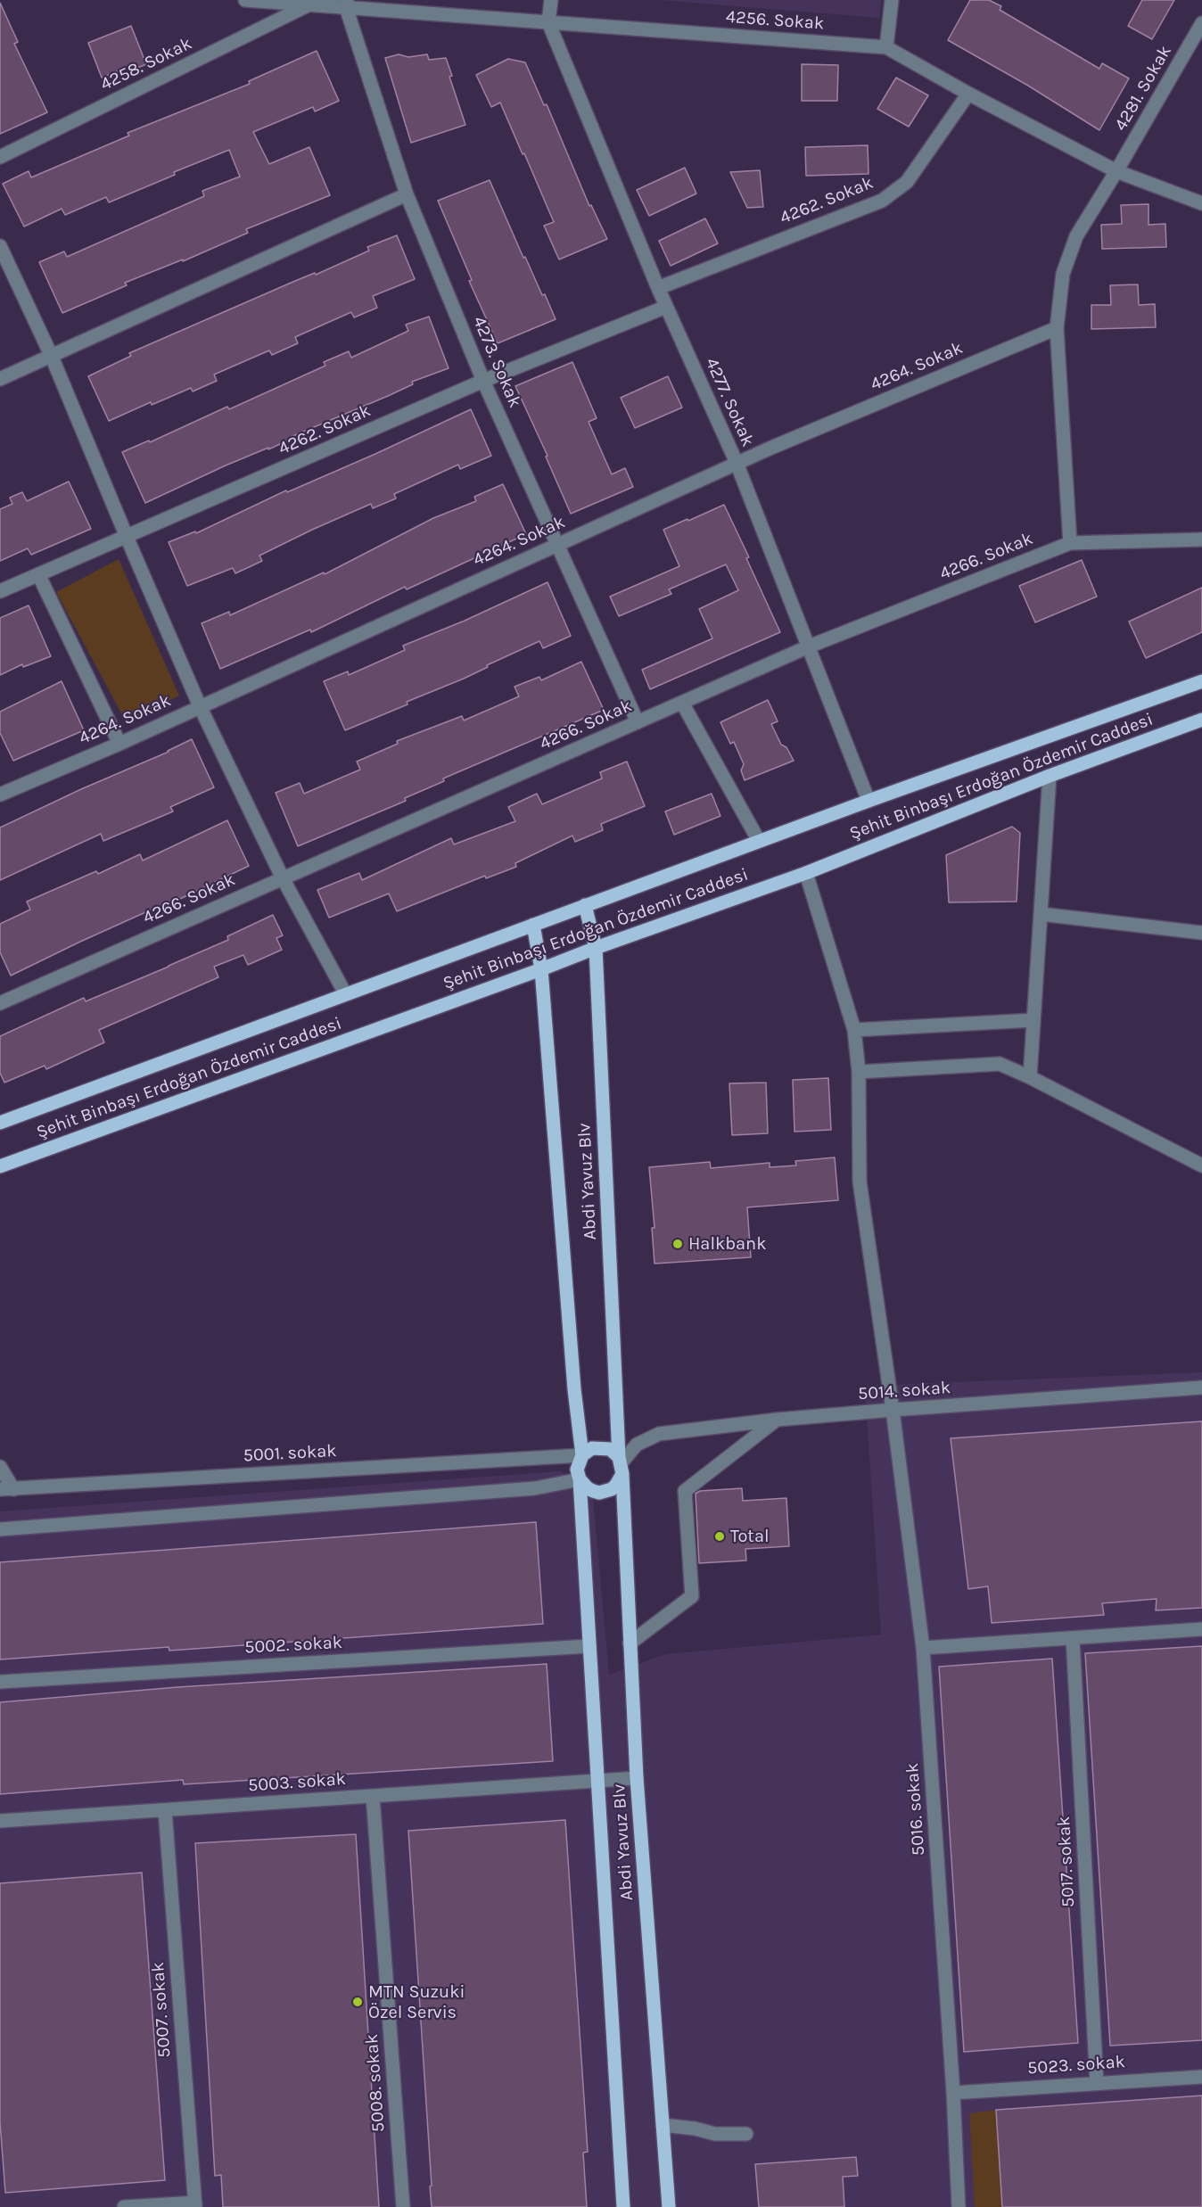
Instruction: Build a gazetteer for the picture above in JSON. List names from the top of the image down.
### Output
{
  "streets": {
    "main road": ["Şehit Binbaşı Erdoğan Özdemir Caddesi", "Abdi Yavuz Blv"],
    "street": [
      "4256. Sokak",
      "4258. Sokak",
      "4281. Sokak",
      "4262. Sokak",
      "4273. Sokak",
      "4264. Sokak",
      "4277. Sokak",
      "4266. Sokak",
      "5014. sokak",
      "5001. sokak",
      "5002. sokak",
      "5003. sokak",
      "5016. sokak",
      "5017. sokak",
      "5007. sokak",
      "5023. sokak",
      "5008. sokak"
    ]
  },
  "crossings": [
    ["4256. Sokak", "4258. Sokak"],
    ["4256. Sokak", "4281. Sokak"],
    ["4256. Sokak", "4262. Sokak"],
    ["4256. Sokak", "4273. Sokak"],
    ["4256. Sokak", "4277. Sokak"],
    ["4281. Sokak", "4264. Sokak"],
    ["4281. Sokak", "4266. Sokak"],
    ["4262. Sokak", "4273. Sokak"],
    ["4262. Sokak", "4277. Sokak"],
    ["4273. Sokak", "4264. Sokak"],
    ["4273. Sokak", "4266. Sokak"],
    ["4264. Sokak", "4277. Sokak"],
    ["4277. Sokak", "4266. Sokak"],
    ["4277. Sokak", "Şehit Binbaşı Erdoğan Özdemir Caddesi"],
    ["Şehit Binbaşı Erdoğan Özdemir Caddesi", "Abdi Yavuz Blv"],
    ["Şehit Binbaşı Erdoğan Özdemir Caddesi", "5016. sokak"],
    ["Abdi Yavuz Blv", "5014. sokak"],
    ["Abdi Yavuz Blv", "5001. sokak"],
    ["Abdi Yavuz Blv", "5002. sokak"],
    ["Abdi Yavuz Blv", "5003. sokak"],
    ["5014. sokak", "5001. sokak"],
    ["5014. sokak", "5016. sokak"],
    ["5003. sokak", "5007. sokak"],
    ["5003. sokak", "5008. sokak"],
    ["5016. sokak", "5023. sokak"],
    ["5017. sokak", "5023. sokak"]
  ],
  "places": ["Halkbank", "Total", "MTN Suzuki Özel Servis"]
}
